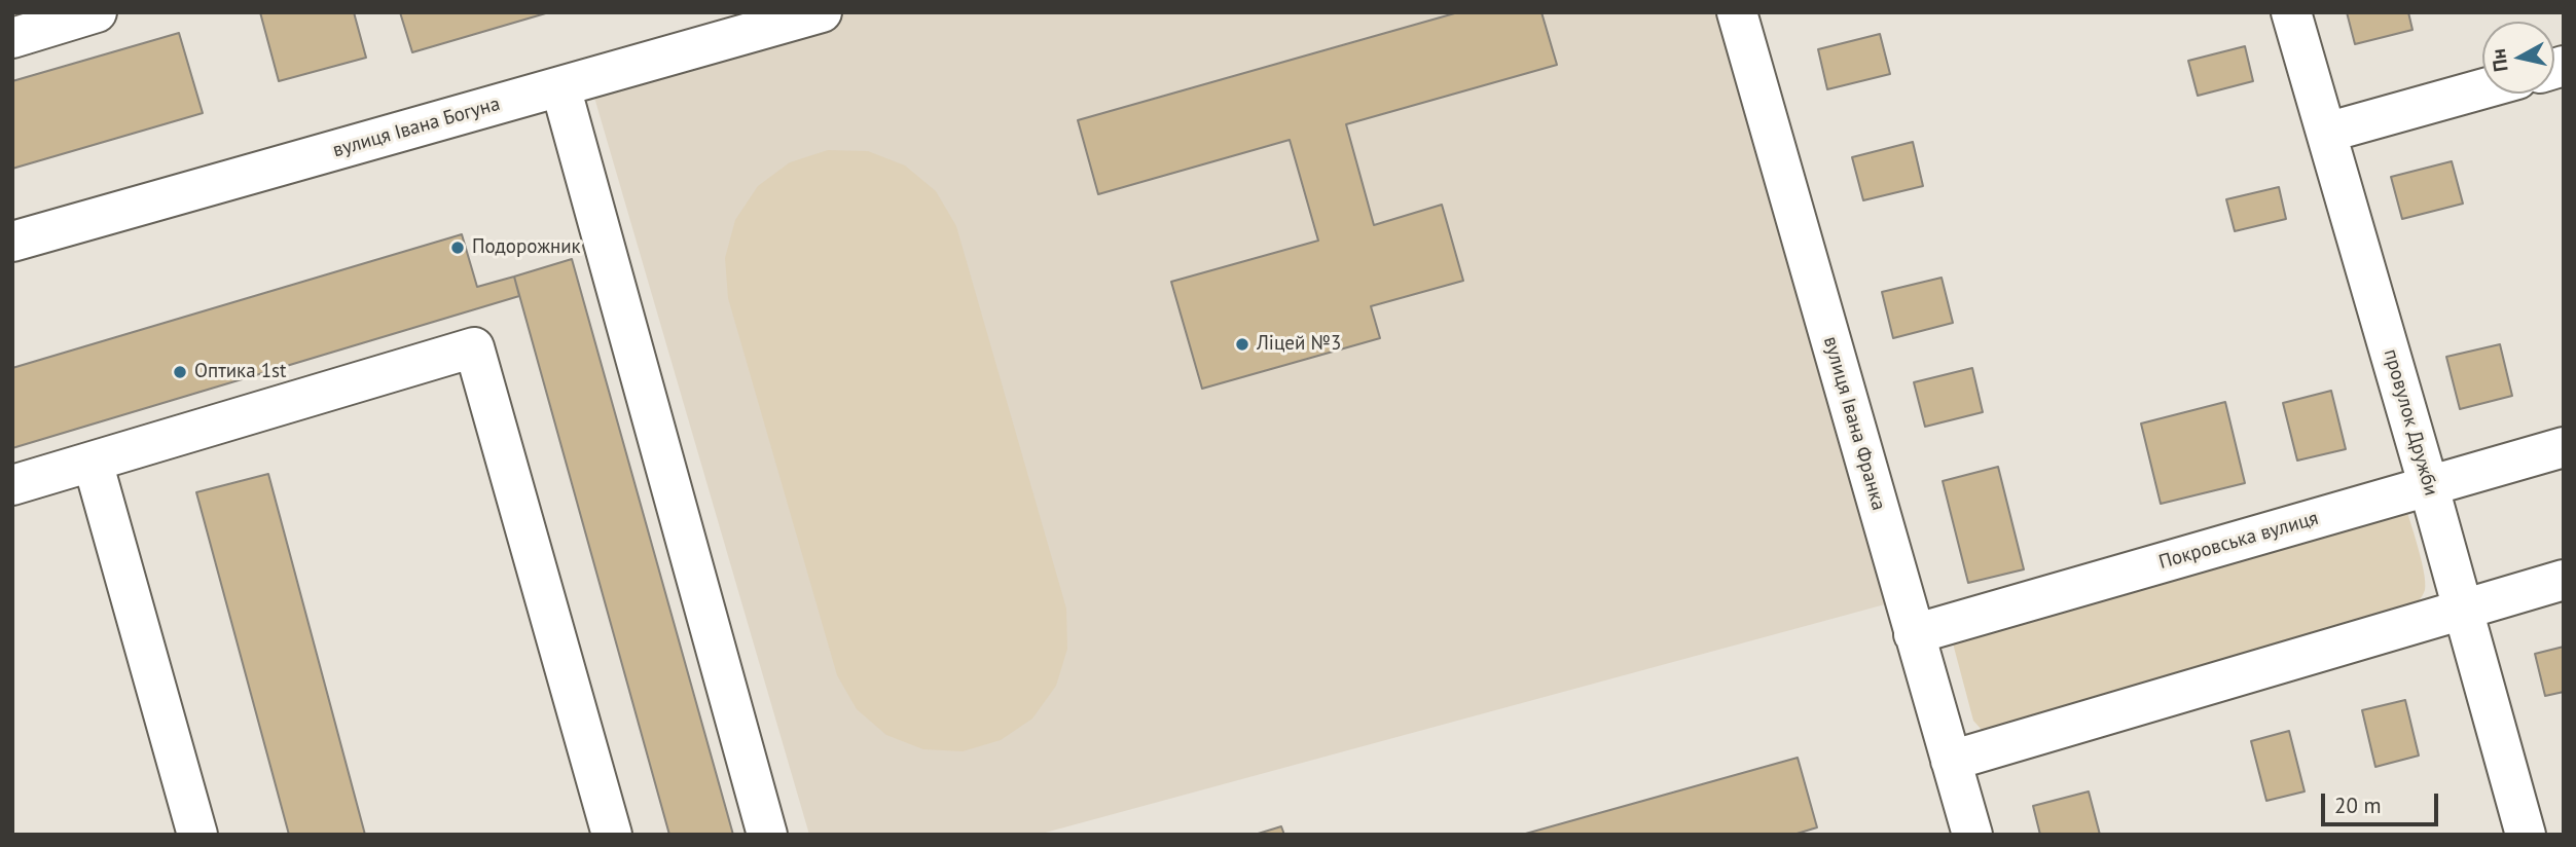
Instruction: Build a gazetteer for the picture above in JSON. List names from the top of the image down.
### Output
{
  "streets": {
    "street": [
      "вулиця Івана Богуна",
      "провулок Дружби",
      "вулиця Івана Франка",
      "Покровська вулиця"
    ]
  },
  "crossings": [
    ["провулок Дружби", "Покровська вулиця"],
    ["вулиця Івана Франка", "Покровська вулиця"]
  ],
  "places": ["Подорожник", "Ліцей №3", "Оптика 1st"],
  "scale_bar": "20 m",
  "north": "left"
}
